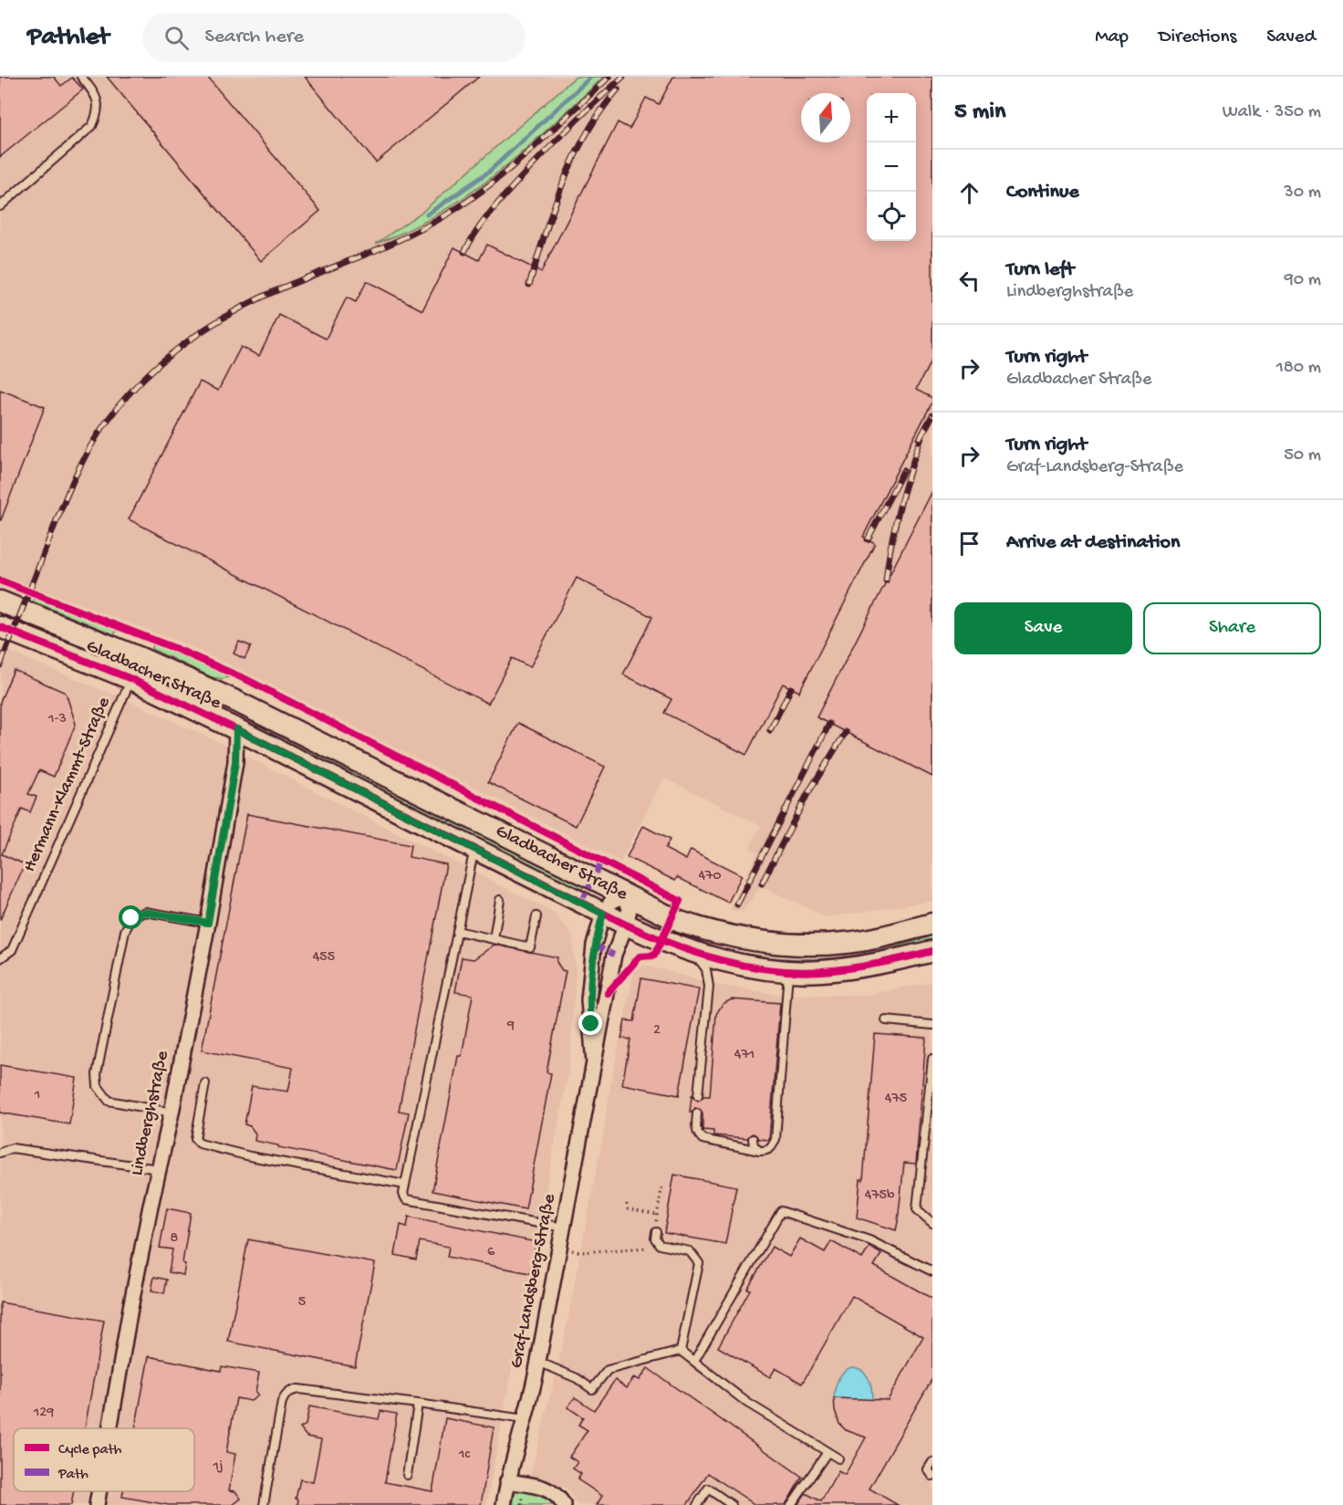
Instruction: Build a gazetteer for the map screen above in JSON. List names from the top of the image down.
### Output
{
  "streets": {
    "main road": ["Gladbacher Straße"],
    "street": ["Lindberghstraße", "Graf-Landsberg-Straße"],
    "lane": ["Hermann-Klammt-Straße"]
  },
  "crossings": [
    ["Gladbacher Straße", "Hermann-Klammt-Straße"],
    ["Gladbacher Straße", "Lindberghstraße"],
    ["Gladbacher Straße", "Graf-Landsberg-Straße"]
  ],
  "house_numbers": [
    "1-3",
    "470",
    "455",
    "9",
    "2",
    "471",
    "1",
    "475",
    "475b",
    "8",
    "6",
    "5",
    "129",
    "1c",
    "1j"
  ],
  "legend": ["Cycle path", "Path"],
  "north": "top",
  "page": {
    "header": "Pathlet",
    "search": "Search here",
    "nav": ["Map", "Directions", "Saved"],
    "heading": ["5 min", "Walk · 350 m"],
    "map_buttons": ["+", "−"],
    "list": [
      ["Continue", "30 m"],
      ["Turn left", "Lindberghstraße", "90 m"],
      ["Turn right", "Gladbacher Straße", "180 m"],
      ["Turn right", "Graf-Landsberg-Straße", "50 m"],
      "Arrive at destination"
    ],
    "buttons": ["Save", "Share"]
  }
}
